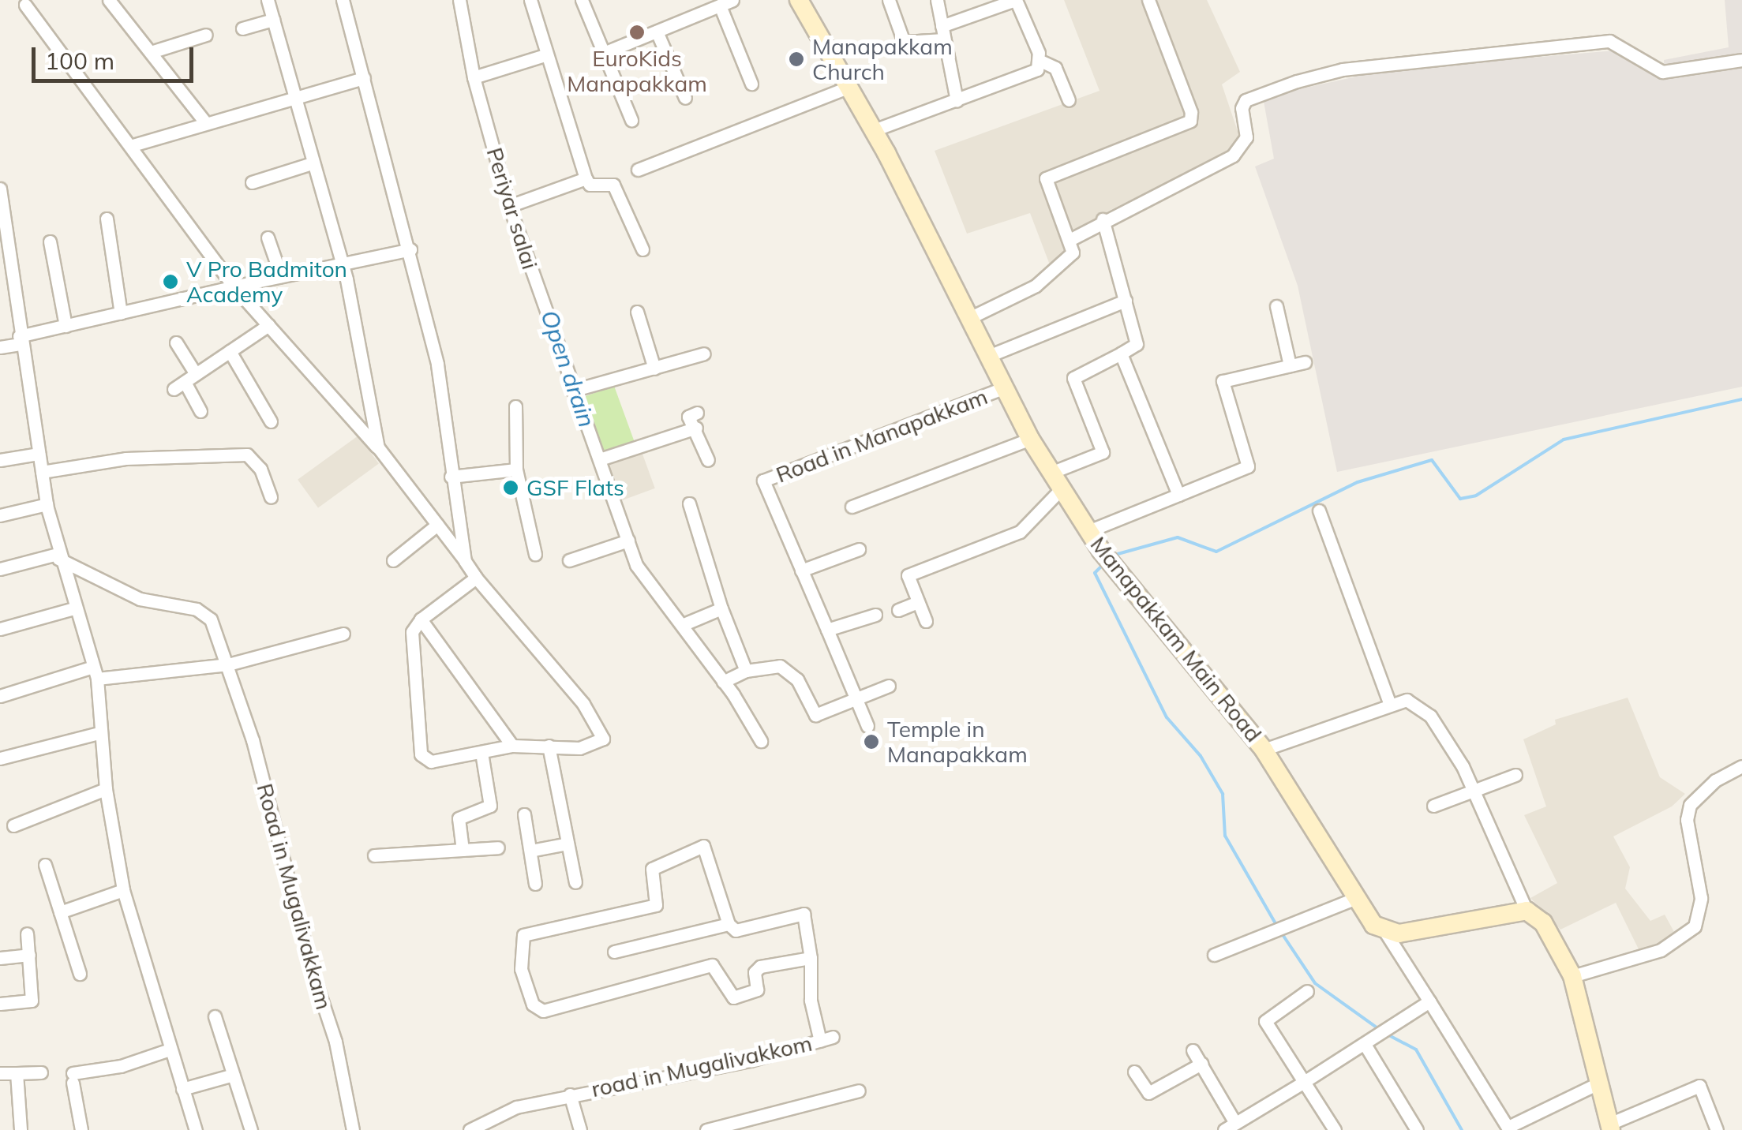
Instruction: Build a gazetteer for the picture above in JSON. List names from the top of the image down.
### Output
{
  "streets": {
    "main road": ["Manapakkam Main Road"],
    "street": [
      "Periyar salai",
      "Road in Manapakkam",
      "Road in Mugalivakkam",
      "road in Mugalivakkom"
    ]
  },
  "crossings": [
    ["Road in Manapakkam", "Manapakkam Main Road"]
  ],
  "water": ["Open drain"],
  "places": [
    "EuroKids Manapakkam",
    "Manapakkam Church",
    "V Pro Badmiton Academy",
    "GSF Flats",
    "Temple in Manapakkam"
  ],
  "scale_bar": "100 m"
}
